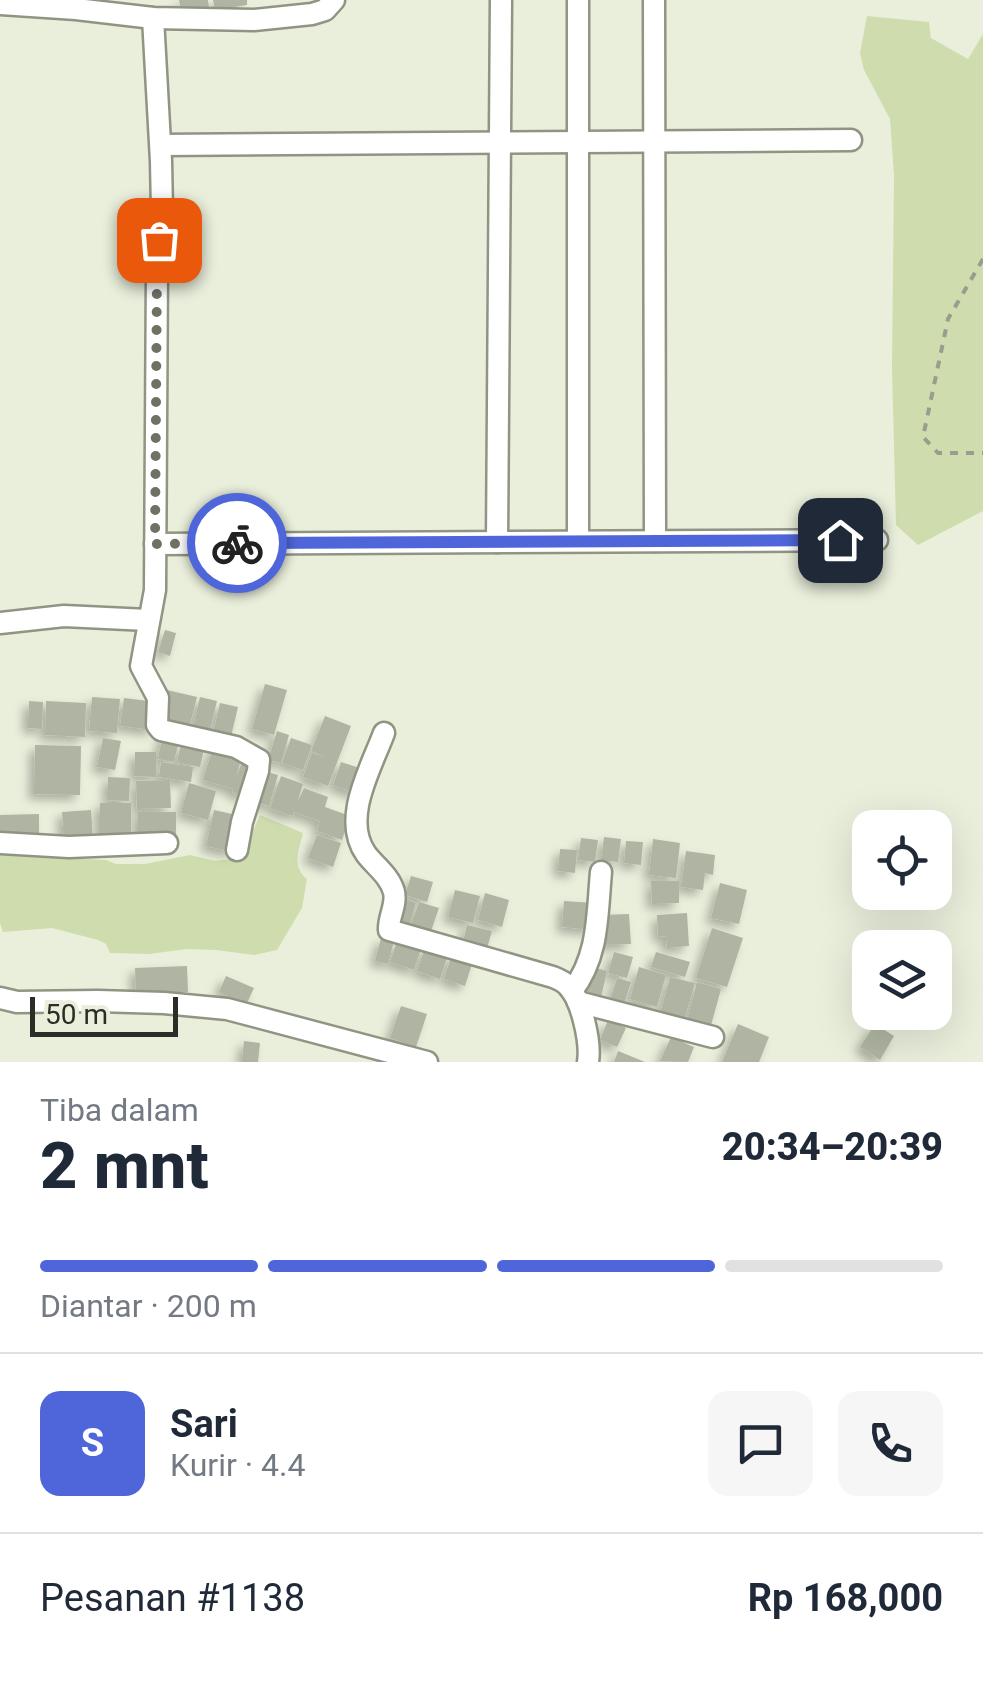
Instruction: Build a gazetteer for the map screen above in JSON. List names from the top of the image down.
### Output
{
  "scale_bar": "50 m",
  "page": {
    "scale": "50 m",
    "heading": ["2 mnt", "Tiba dalam", "20:34–20:39"],
    "panel": [
      "Sari",
      "Kurir · 4.4",
      "Pesanan #1138",
      "Rp 168,000"
    ],
    "bar": "Diantar · 200 m",
    "round": "S"
  }
}
